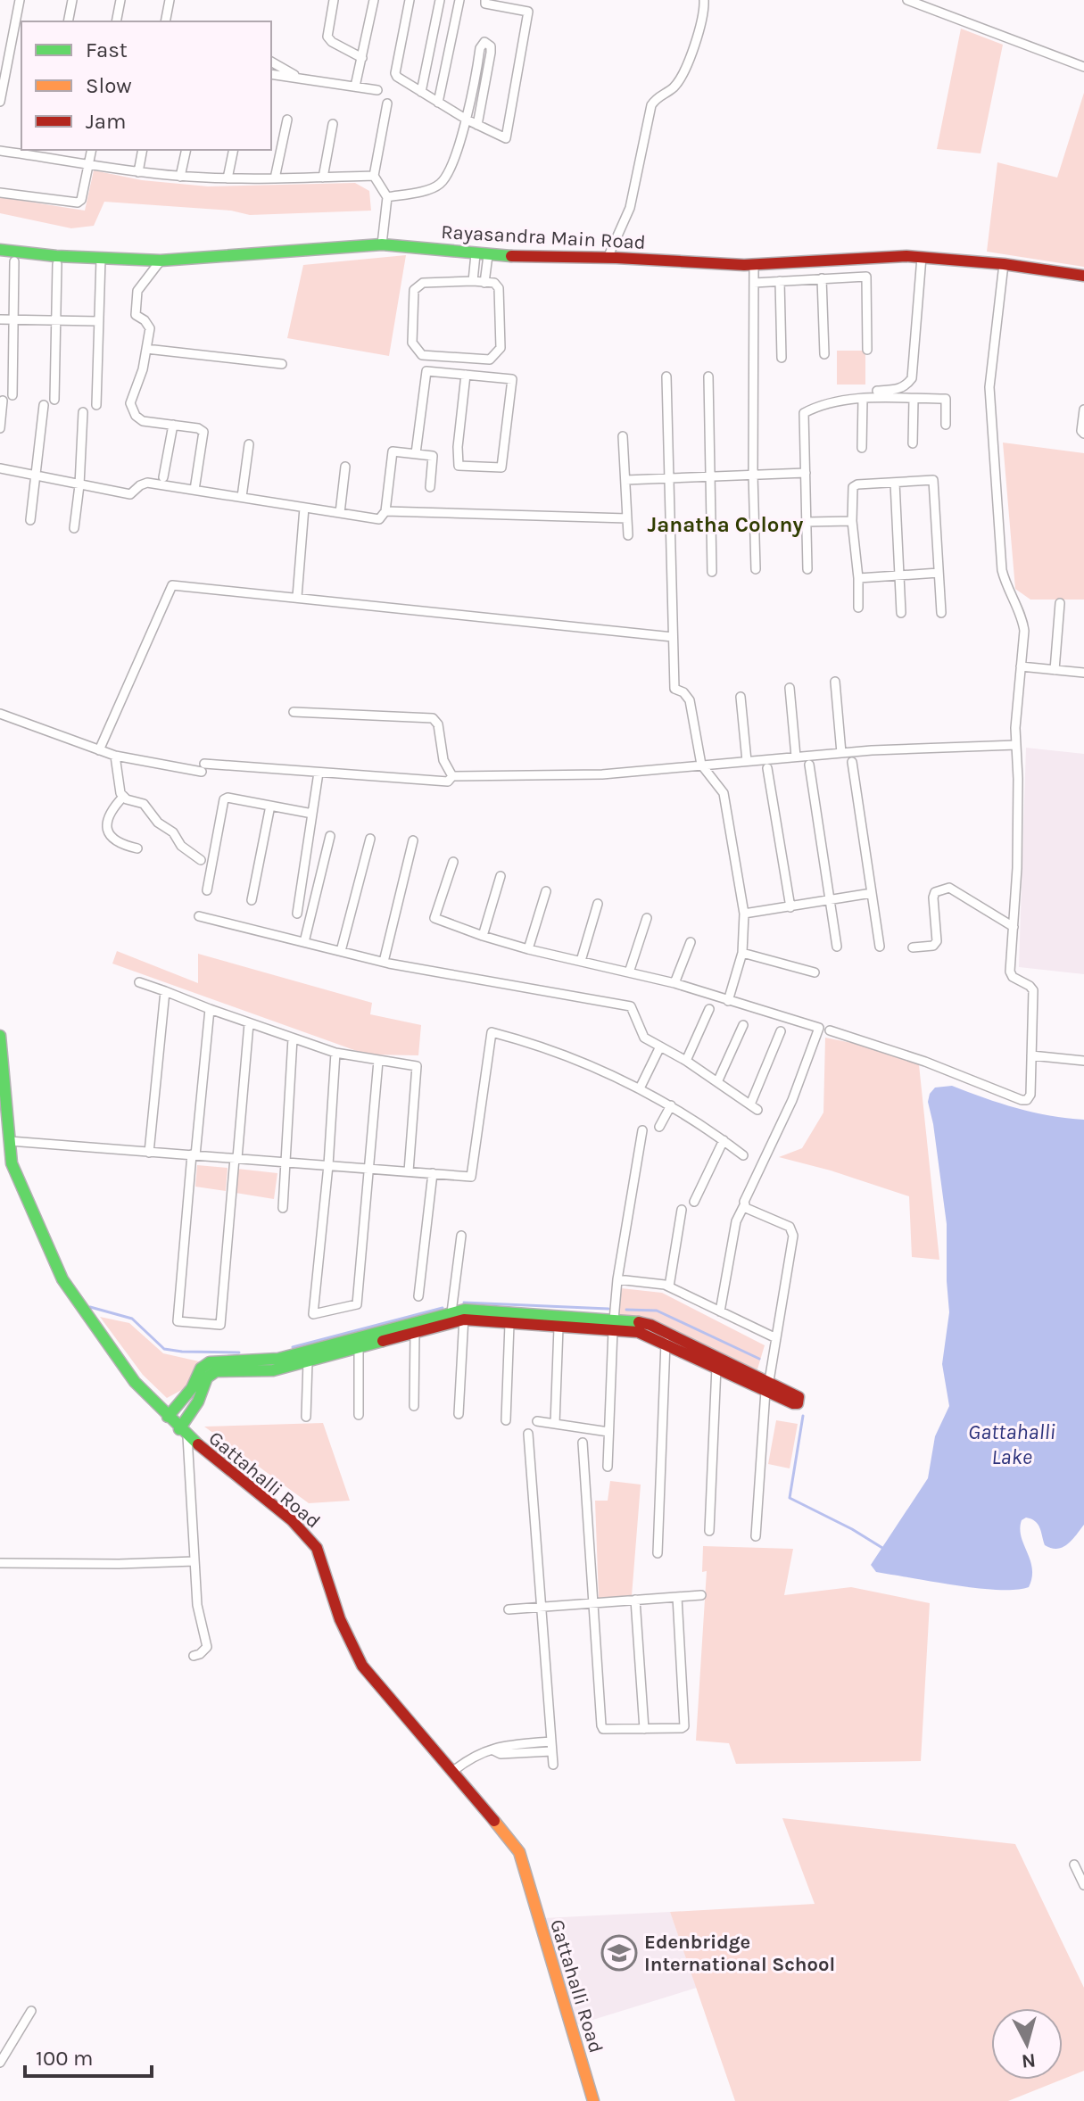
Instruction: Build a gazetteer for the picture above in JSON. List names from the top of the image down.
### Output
{
  "streets": {
    "street": ["Rayasandra Main Road", "Gattahalli Road"]
  },
  "districts": ["Janatha Colony"],
  "water": ["Gattahalli Lake"],
  "places": {
    "school or university": ["Edenbridge International School"]
  },
  "legend": ["Fast", "Slow", "Jam"],
  "scale_bar": "100 m",
  "north": "bottom"
}
